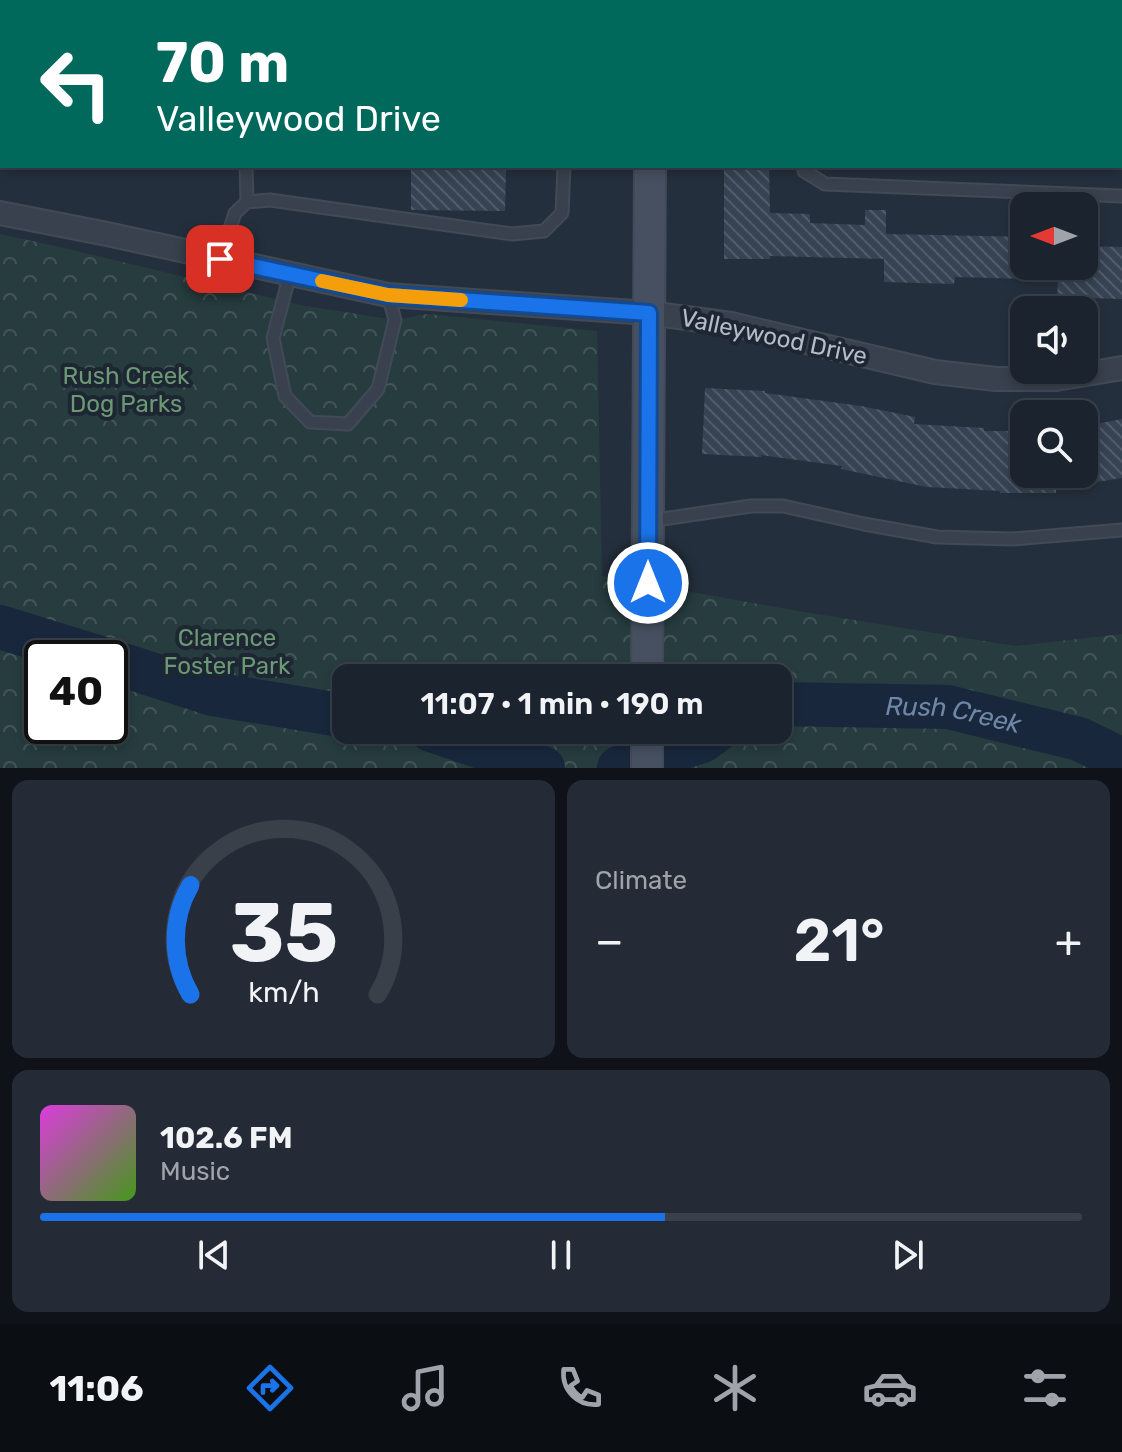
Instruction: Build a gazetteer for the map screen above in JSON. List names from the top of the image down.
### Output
{
  "streets": {
    "street": ["Valleywood Drive"]
  },
  "water": ["Rush Creek"],
  "parks": ["Rush Creek Dog Parks", "Clarence Foster Park"],
  "north": "left",
  "page": {
    "turn": ["70 m", "Valleywood Drive"],
    "limit": "40",
    "trip": "11:07 · 1 min · 190 m",
    "tile": "Climate",
    "heat": ["−", "21°", "+"],
    "song": ["102.6 FM", "Music"],
    "tabs": "11:06",
    "gauge": ["35", "km/h"]
  }
}
